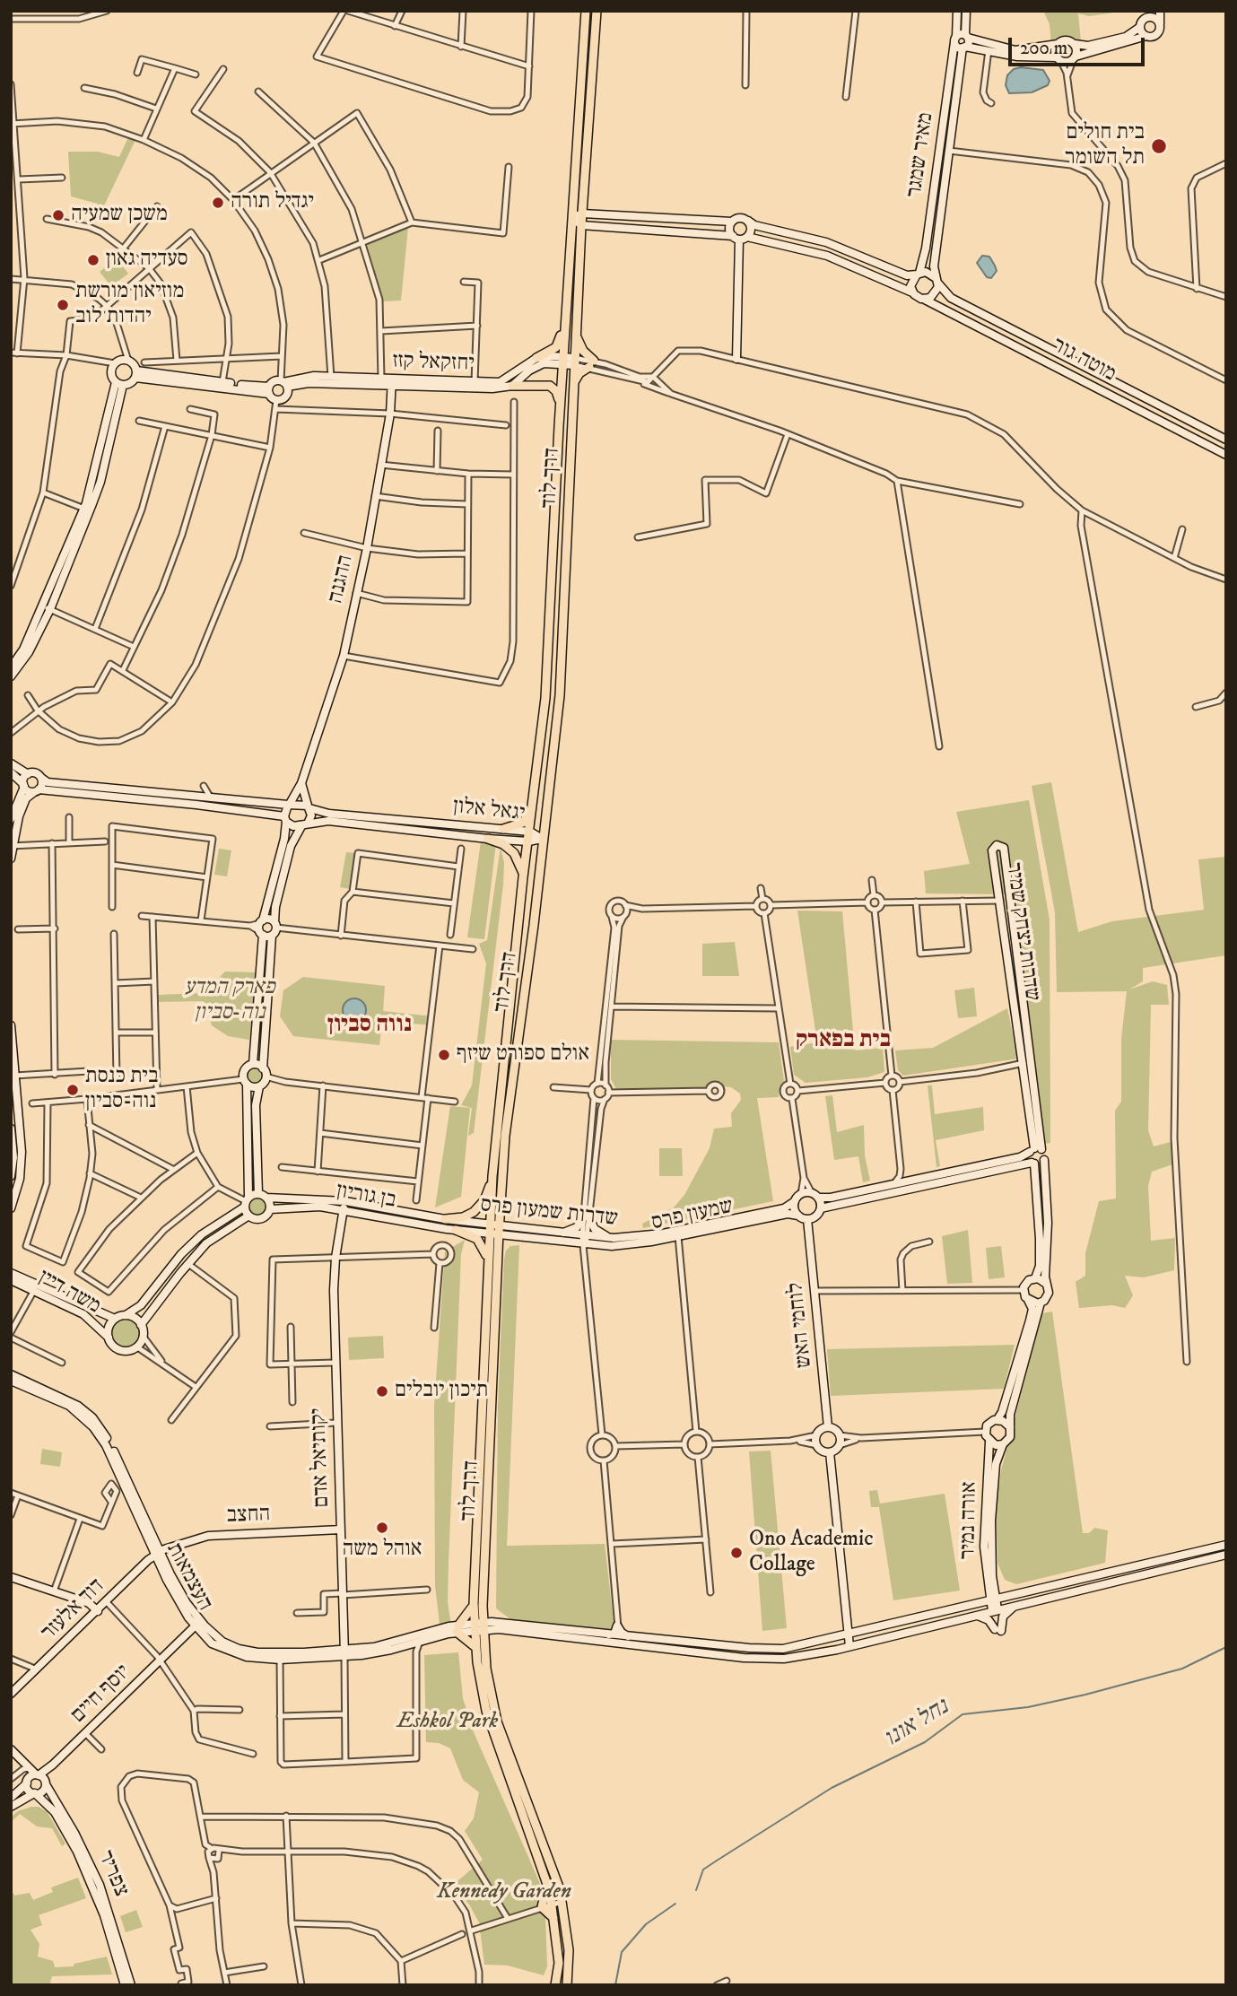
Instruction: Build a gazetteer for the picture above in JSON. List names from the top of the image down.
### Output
{
  "streets": {
    "main road": ["דרך לוד"],
    "street": [
      "מאיר שמגר",
      "מוטה גור",
      "יחזקאל קזז",
      "ההגנה",
      "יגאל אלון",
      "שדרות יצחק שמיר",
      "בן גוריון",
      "שדרות שמעון פרס",
      "שמעון פרס",
      "משה דיין",
      "לוחמי האש",
      "יקותיאל אדם",
      "החצב",
      "אורה נמיר",
      "העצמאות",
      "דוד אלעזר",
      "יוסף חיים",
      "צפריר"
    ]
  },
  "crossings": [
    ["מאיר שמגר", "מוטה גור"],
    ["יחזקאל קזז", "דרך לוד"],
    ["יחזקאל קזז", "ההגנה"],
    ["דרך לוד", "יגאל אלון"],
    ["דרך לוד", "שדרות שמעון פרס"],
    ["דרך לוד", "העצמאות"],
    ["ההגנה", "יגאל אלון"],
    ["בן גוריון", "שדרות שמעון פרס"],
    ["בן גוריון", "יקותיאל אדם"],
    ["שדרות שמעון פרס", "שמעון פרס"],
    ["שדרות שמעון פרס", "לוחמי האש"],
    ["שדרות שמעון פרס", "יקותיאל אדם"],
    ["שמעון פרס", "לוחמי האש"],
    ["יקותיאל אדם", "החצב"],
    ["יקותיאל אדם", "העצמאות"],
    ["החצב", "העצמאות"],
    ["החצב", "דוד אלעזר"],
    ["העצמאות", "דוד אלעזר"],
    ["העצמאות", "יוסף חיים"],
    ["יוסף חיים", "צפריר"]
  ],
  "districts": ["נווה סביון", "בית בפארק"],
  "water": ["נחל אונו"],
  "parks": ["פארק המדע נוה-סביון", "Eshkol Park", "Kennedy Garden"],
  "places": [
    "בית חולים תל השומר",
    "יגדיל תורה",
    "משכן שמעיה",
    "סעדיה גאון",
    "מוזיאון מורשת יהדות לוב",
    "אולם ספורט שיזף",
    "בית כנסת נוה-סביון",
    "תיכון יובלים",
    "אוהל משה",
    "Ono Academic Collage"
  ],
  "scale_bar": "200 m"
}
